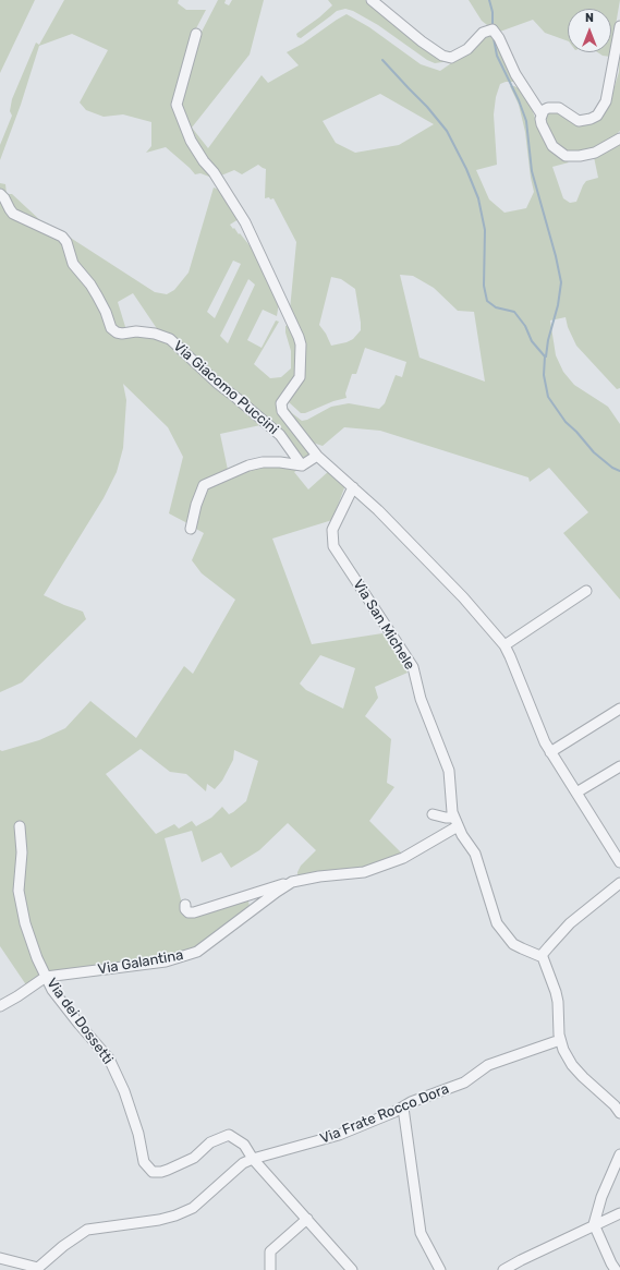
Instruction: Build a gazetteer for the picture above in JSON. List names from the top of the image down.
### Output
{
  "streets": {
    "street": [
      "Via Giacomo Puccini",
      "Via San Michele",
      "Via Galantina",
      "Via dei Dossetti",
      "Via Frate Rocco Dora"
    ]
  },
  "crossings": [
    ["Via Giacomo Puccini", "Via San Michele"],
    ["Via San Michele", "Via Galantina"],
    ["Via Galantina", "Via dei Dossetti"],
    ["Via dei Dossetti", "Via Frate Rocco Dora"]
  ],
  "north": "top"
}
